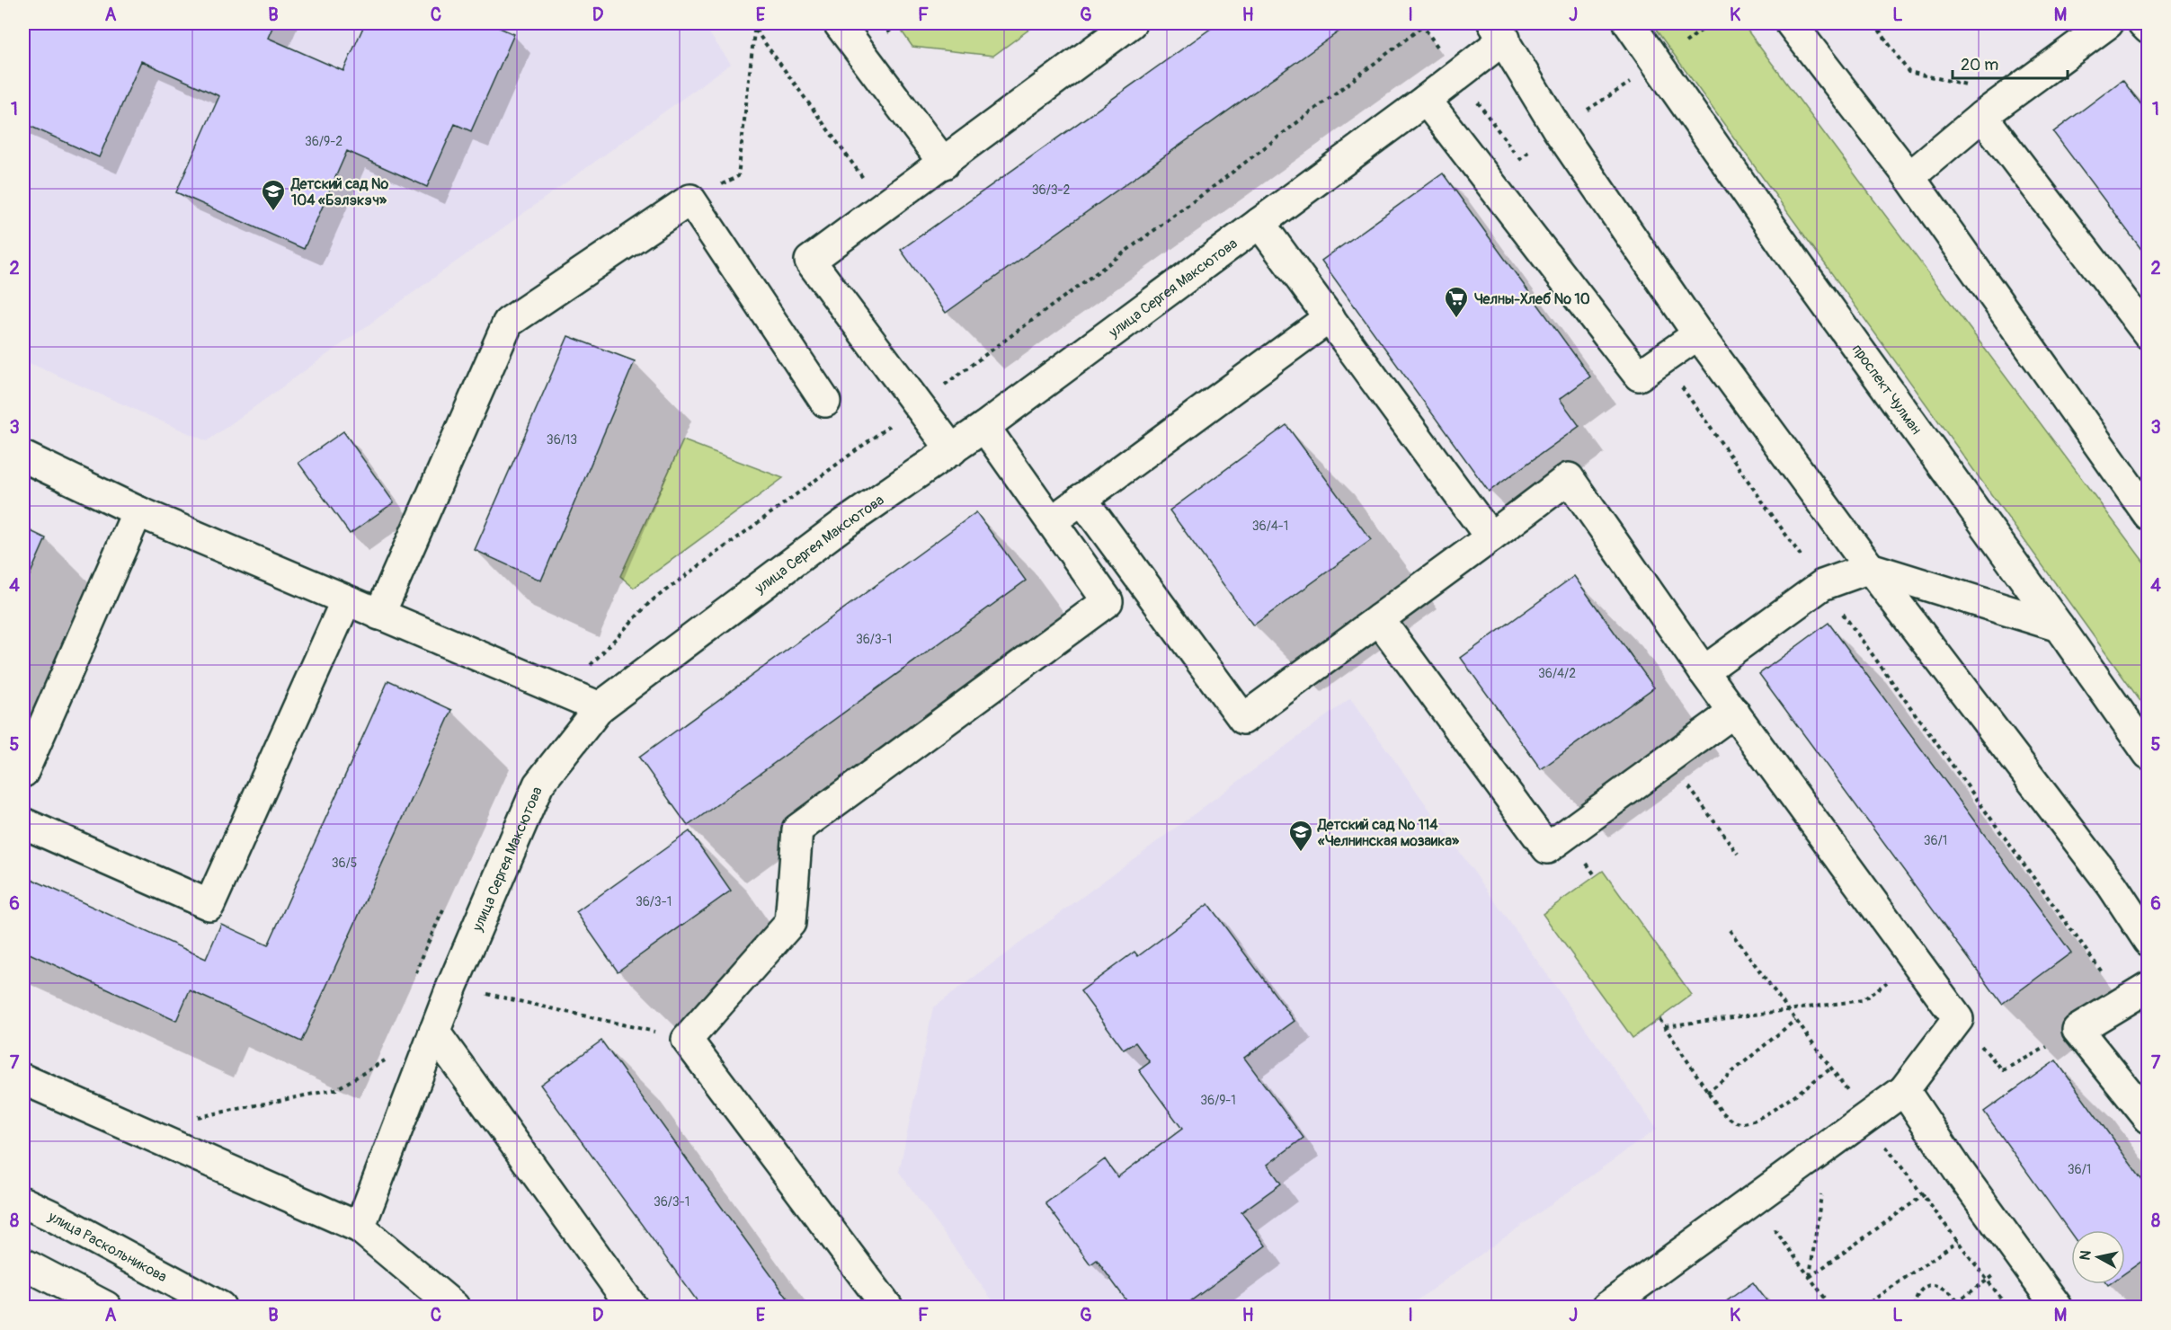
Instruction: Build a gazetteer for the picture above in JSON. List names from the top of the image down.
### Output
{
  "streets": {
    "street": ["улица Сергея Максютова", "проспект Чулман", "улица Раскольникова"]
  },
  "places": {
    "school or university": ["Детский сад № 104 «Бэлэкэч»", "Детский сад № 114 «Челнинская мозаика»"],
    "supermarket": ["Челны-Хлеб № 10"]
  },
  "house_numbers": [
    "36/9-2",
    "36/3-2",
    "36/13",
    "36/4-1",
    "36/3-1",
    "36/4/2",
    "36/1",
    "36/5",
    "36/3-1",
    "36/9-1",
    "36/1",
    "36/3-1"
  ],
  "scale_bar": "20 m",
  "north": "left",
  "grid": {
    "columns": [
      "A",
      "B",
      "C",
      "D",
      "E",
      "F",
      "G",
      "H",
      "I",
      "J",
      "K",
      "L",
      "M"
    ],
    "rows": [
      "1",
      "2",
      "3",
      "4",
      "5",
      "6",
      "7",
      "8"
    ]
  }
}
